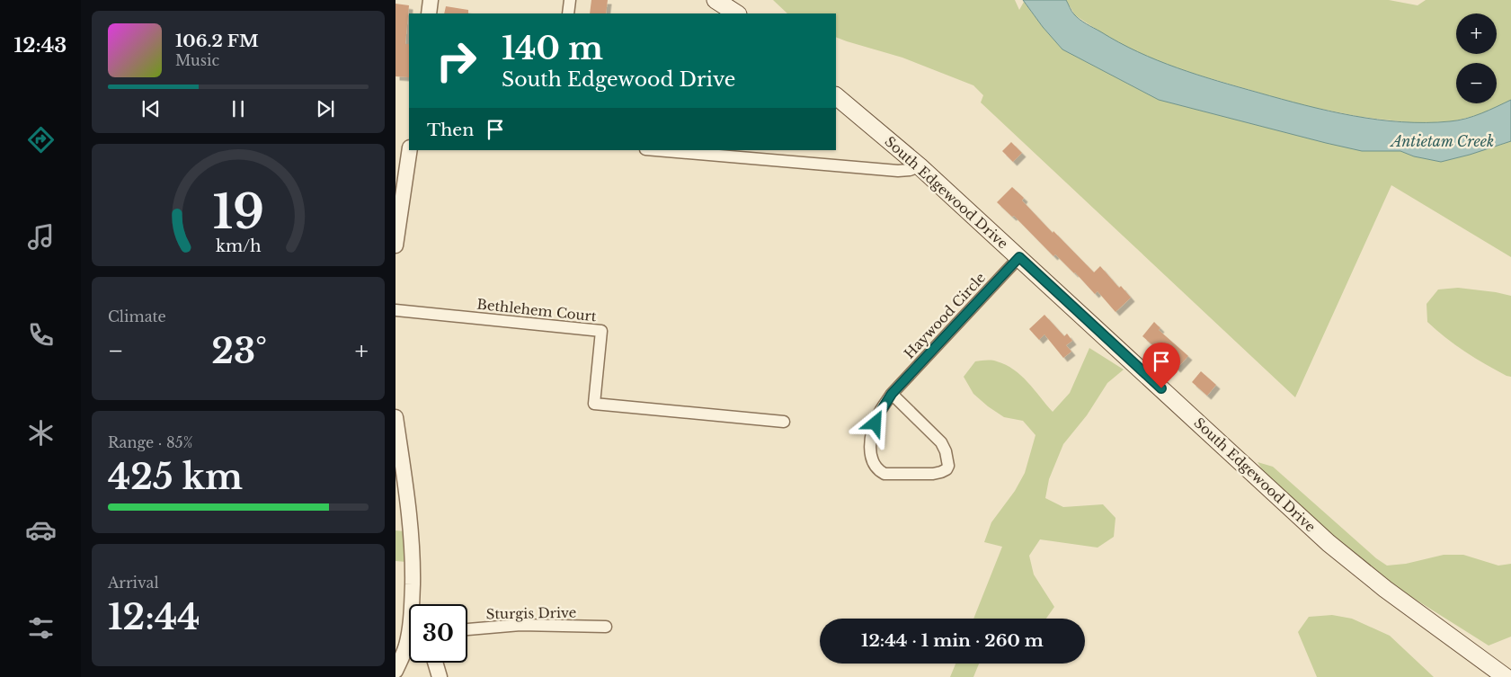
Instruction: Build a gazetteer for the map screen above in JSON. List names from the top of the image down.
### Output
{
  "streets": {
    "main road": ["South Edgewood Drive"],
    "street": ["Bethlehem Court", "Haywood Circle", "Sturgis Drive"]
  },
  "crossings": [
    ["South Edgewood Drive", "Haywood Circle"]
  ],
  "water": ["Antietam Creek"],
  "page": {
    "tabs": "12:43",
    "map_buttons": ["+", "−"],
    "turn": ["140 m", "South Edgewood Drive"],
    "song": ["106.2 FM", "Music"],
    "then": "Then",
    "tile": [
      "Climate",
      ["Range · 85%", "425 km"],
      ["Arrival", "12:44"]
    ],
    "heat": ["−", "23°", "+"],
    "limit": "30",
    "trip": "12:44 · 1 min · 260 m",
    "gauge": ["19", "km/h"]
  }
}
